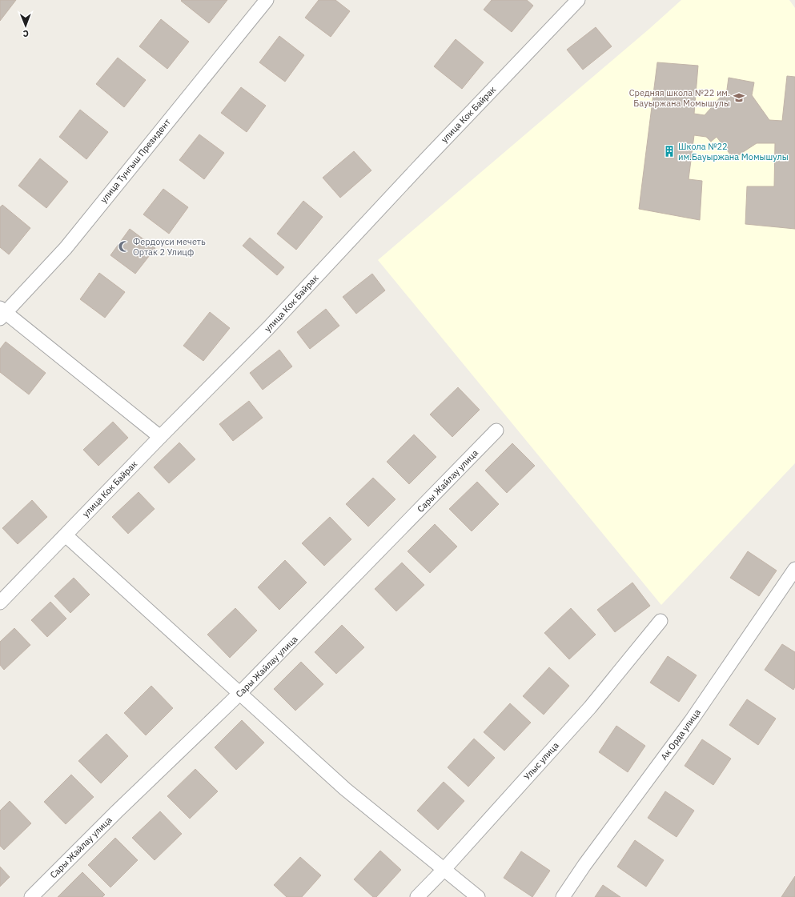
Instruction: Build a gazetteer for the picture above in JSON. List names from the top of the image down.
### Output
{
  "streets": {
    "street": [
      "улица Кок Байрак",
      "улица Тунгыш Президент",
      "Сары Жайлау улица",
      "Ак Орда улица",
      "Улыс улица"
    ]
  },
  "places": {
    "school or university": ["Средняя школа №22 им. Бауыржана Момышулы"],
    "building": ["Школа №22 им.Бауыржана Момышулы"],
    "mosque": ["Фердоуси мечеть Ортак 2 Улицф"]
  },
  "north": "bottom"
}
